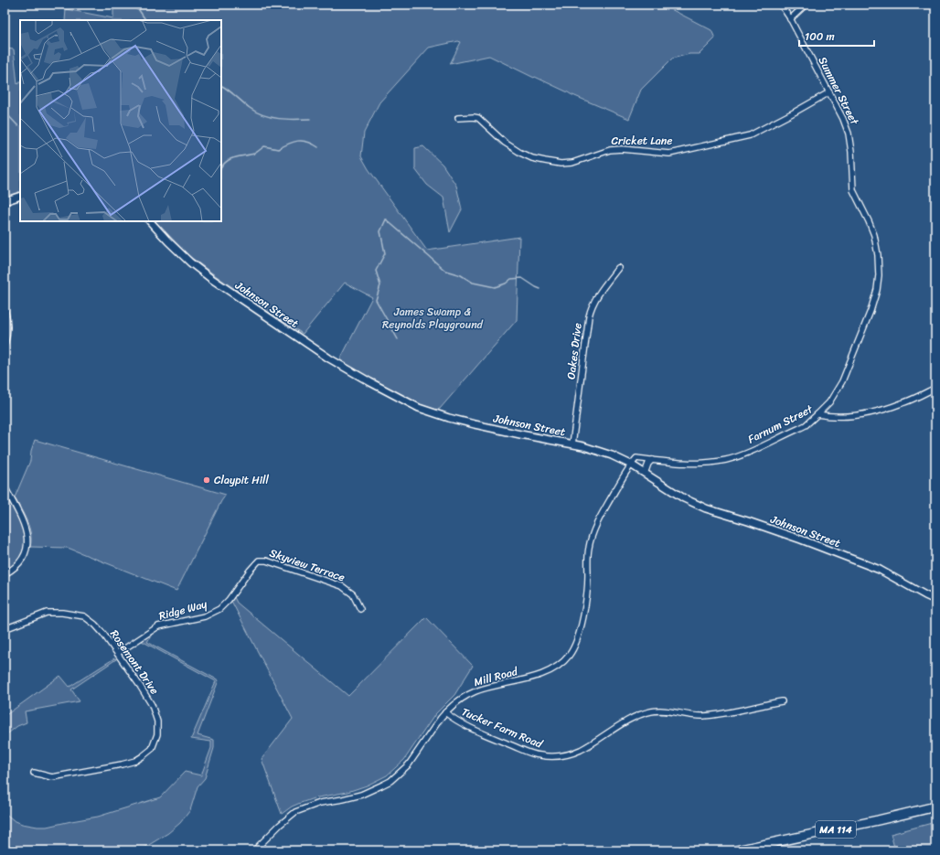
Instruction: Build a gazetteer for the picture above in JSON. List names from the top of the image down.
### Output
{
  "streets": {
    "highway": ["MA 114"],
    "street": [
      "Summer Street",
      "Cricket Lane",
      "Johnson Street",
      "Oakes Drive",
      "Farnum Street",
      "Skyview Terrace",
      "Ridge Way",
      "Rosemont Drive",
      "Mill Road",
      "Tucker Farm Road"
    ]
  },
  "crossings": [
    ["Summer Street", "Cricket Lane"],
    ["Summer Street", "Farnum Street"],
    ["Johnson Street", "Oakes Drive"],
    ["Johnson Street", "Farnum Street"],
    ["Johnson Street", "Mill Road"],
    ["Farnum Street", "Mill Road"],
    ["Skyview Terrace", "Ridge Way"],
    ["Ridge Way", "Rosemont Drive"],
    ["Mill Road", "Tucker Farm Road"]
  ],
  "parks": ["James Swamp & Reynolds Playground"],
  "places": ["Claypit Hill"],
  "scale_bar": "100 m"
}
